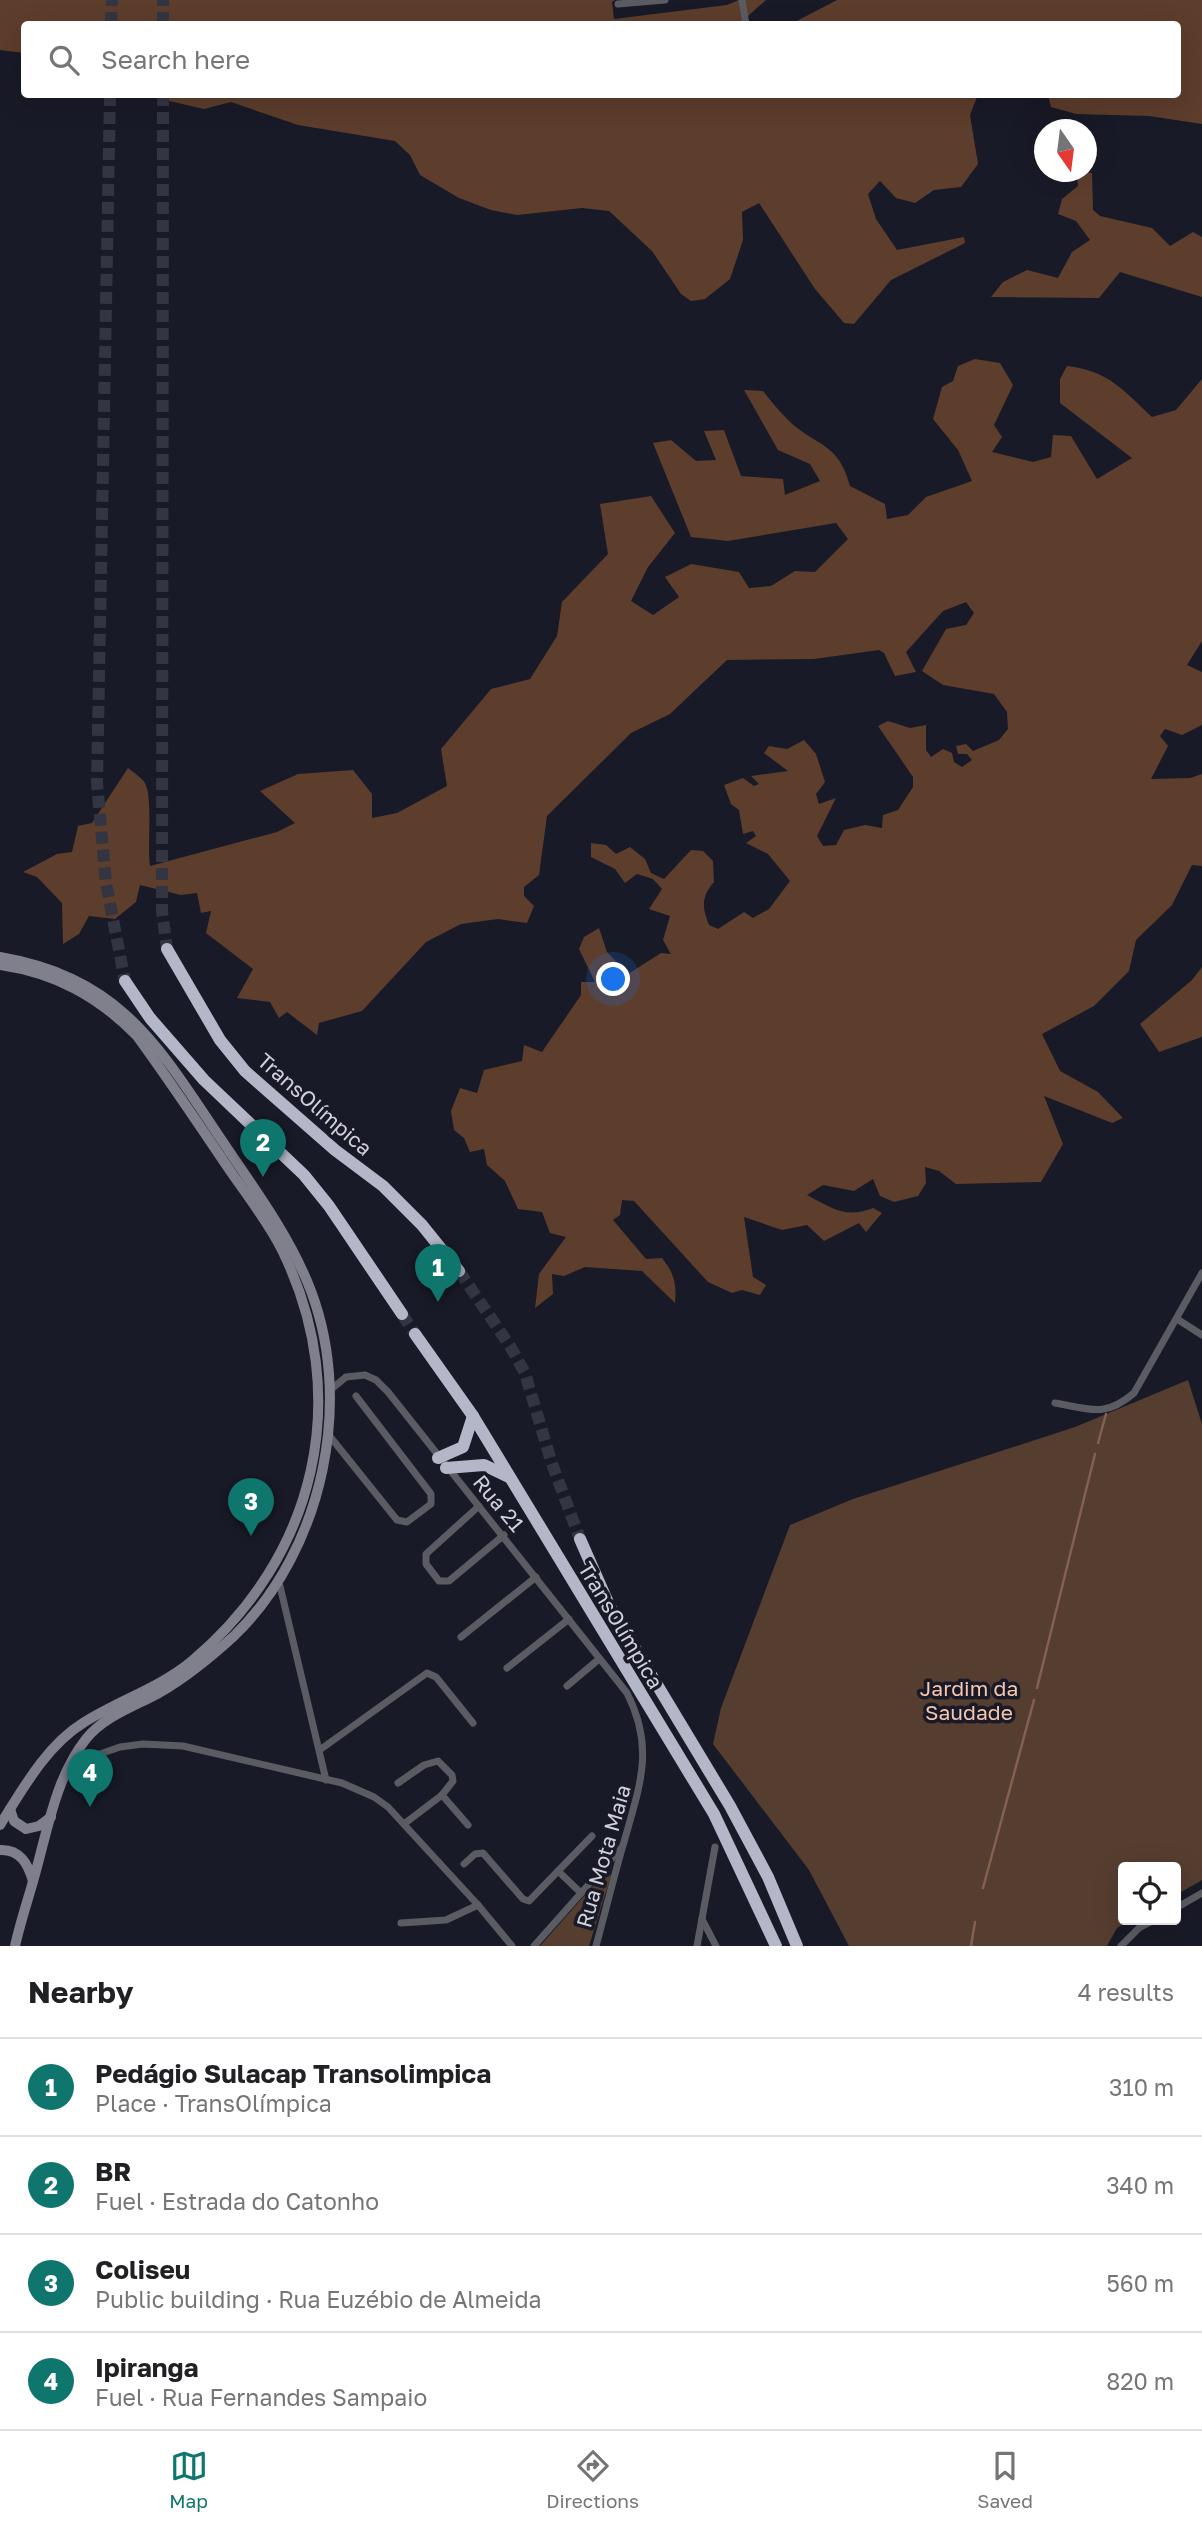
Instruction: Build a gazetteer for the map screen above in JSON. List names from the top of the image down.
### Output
{
  "streets": {
    "highway": ["TransOlímpica"],
    "street": ["Rua 21", "Rua Mota Maia"]
  },
  "crossings": [
    ["Rua 21", "Rua Mota Maia"]
  ],
  "parks": ["Jardim da Saudade"],
  "north": "bottom",
  "page": {
    "search": "Search here",
    "pins": [
      "2",
      "1",
      "3",
      "4"
    ],
    "heading": ["Nearby", "4 results"],
    "list": [
      {
        "mark": "1",
        "name": "Pedágio Sulacap Transolimpica",
        "note": "Place · TransOlímpica",
        "value": "310 m"
      },
      {
        "mark": "2",
        "name": "BR",
        "note": "Fuel · Estrada do Catonho",
        "value": "340 m"
      },
      {
        "mark": "3",
        "name": "Coliseu",
        "note": "Public building · Rua Euzébio de Almeida",
        "value": "560 m"
      },
      {
        "mark": "4",
        "name": "Ipiranga",
        "note": "Fuel · Rua Fernandes Sampaio",
        "value": "820 m"
      }
    ],
    "nav": ["Map", "Directions", "Saved"]
  }
}
